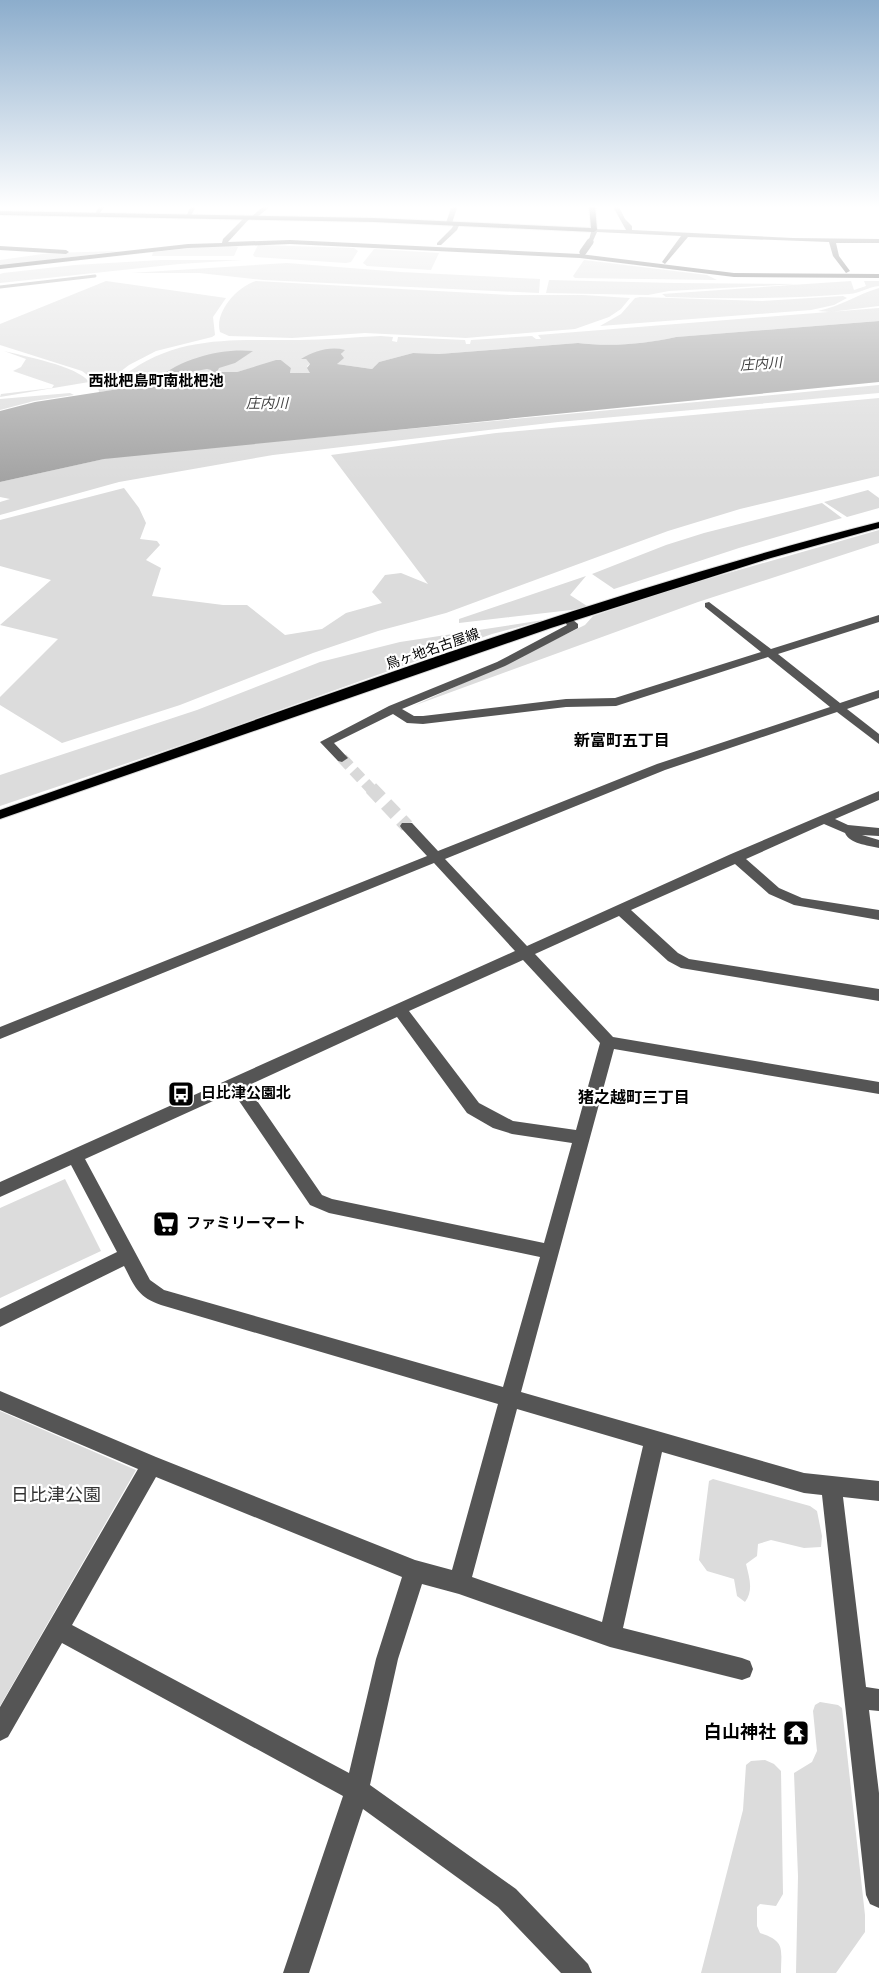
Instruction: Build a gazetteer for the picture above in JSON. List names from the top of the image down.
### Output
{
  "streets": {
    "main road": ["鳥ヶ地名古屋線"]
  },
  "districts": ["西枇杷島町南枇杷池", "新富町五丁目", "猪之越町三丁目"],
  "water": ["庄内川"],
  "parks": ["日比津公園"],
  "places": {
    "bus stop": ["日比津公園北"],
    "supermarket": ["ファミリーマート"],
    "temple": ["白山神社"]
  }
}
